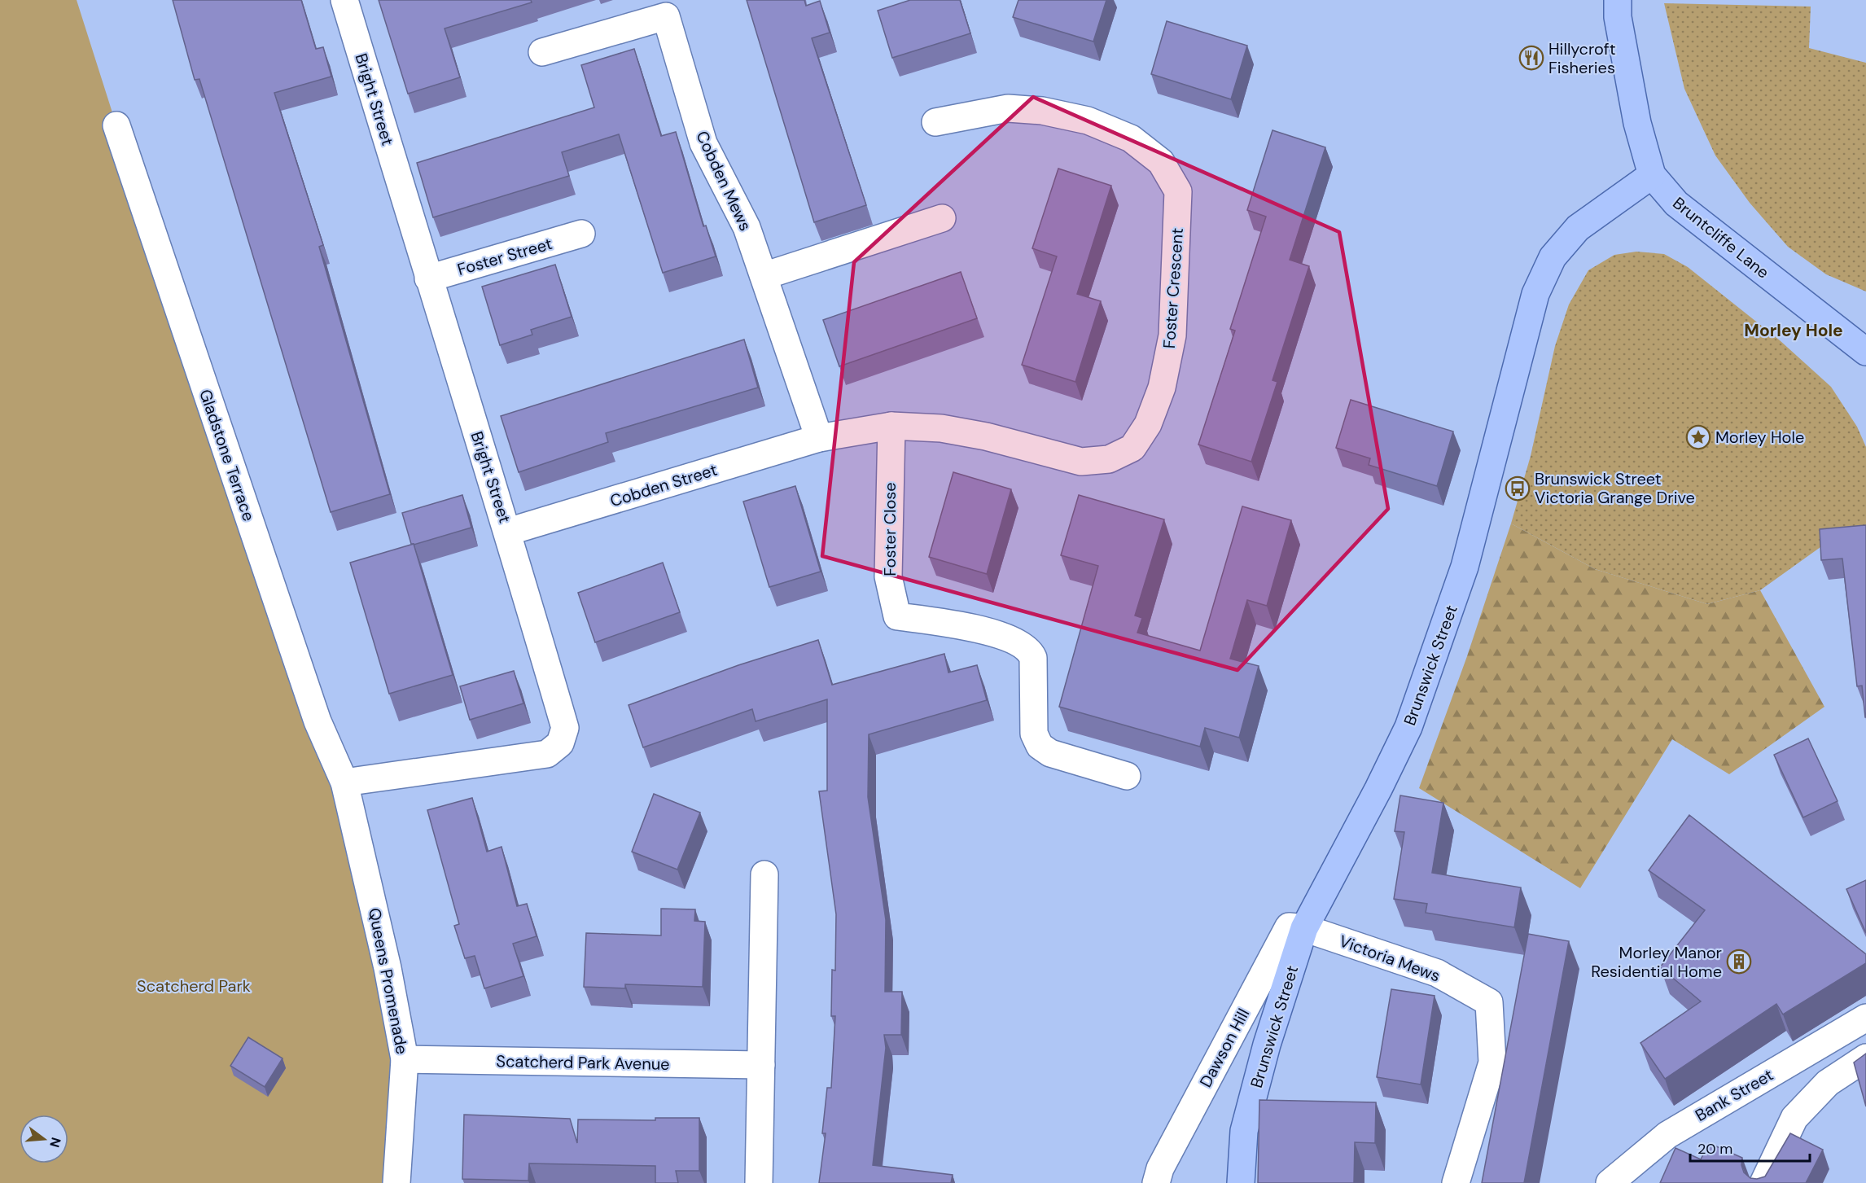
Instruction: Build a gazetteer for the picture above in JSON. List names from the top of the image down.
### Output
{
  "streets": {
    "main road": ["Bruntcliffe Lane", "Brunswick Street"],
    "street": [
      "Bright Street",
      "Cobden Mews",
      "Foster Street",
      "Foster Crescent",
      "Gladstone Terrace",
      "Cobden Street",
      "Foster Close",
      "Victoria Mews",
      "Queens Promenade",
      "Dawson Hill",
      "Scatcherd Park Avenue",
      "Bank Street"
    ]
  },
  "crossings": [
    ["Bright Street", "Foster Street"],
    ["Bright Street", "Gladstone Terrace"],
    ["Bright Street", "Cobden Street"],
    ["Bright Street", "Queens Promenade"],
    ["Cobden Mews", "Foster Crescent"],
    ["Cobden Mews", "Cobden Street"],
    ["Bruntcliffe Lane", "Brunswick Street"],
    ["Foster Crescent", "Cobden Street"],
    ["Foster Crescent", "Foster Close"],
    ["Gladstone Terrace", "Queens Promenade"],
    ["Brunswick Street", "Victoria Mews"],
    ["Brunswick Street", "Dawson Hill"],
    ["Victoria Mews", "Dawson Hill"],
    ["Queens Promenade", "Scatcherd Park Avenue"]
  ],
  "districts": ["Morley Hole"],
  "parks": ["Scatcherd Park"],
  "places": {
    "restaurant": ["Hillycroft Fisheries"],
    "place": ["Morley Hole"],
    "bus stop": ["Brunswick Street Victoria Grange Drive"],
    "building": ["Morley Manor Residential Home"]
  },
  "scale_bar": "20 m",
  "north": "right"
}
